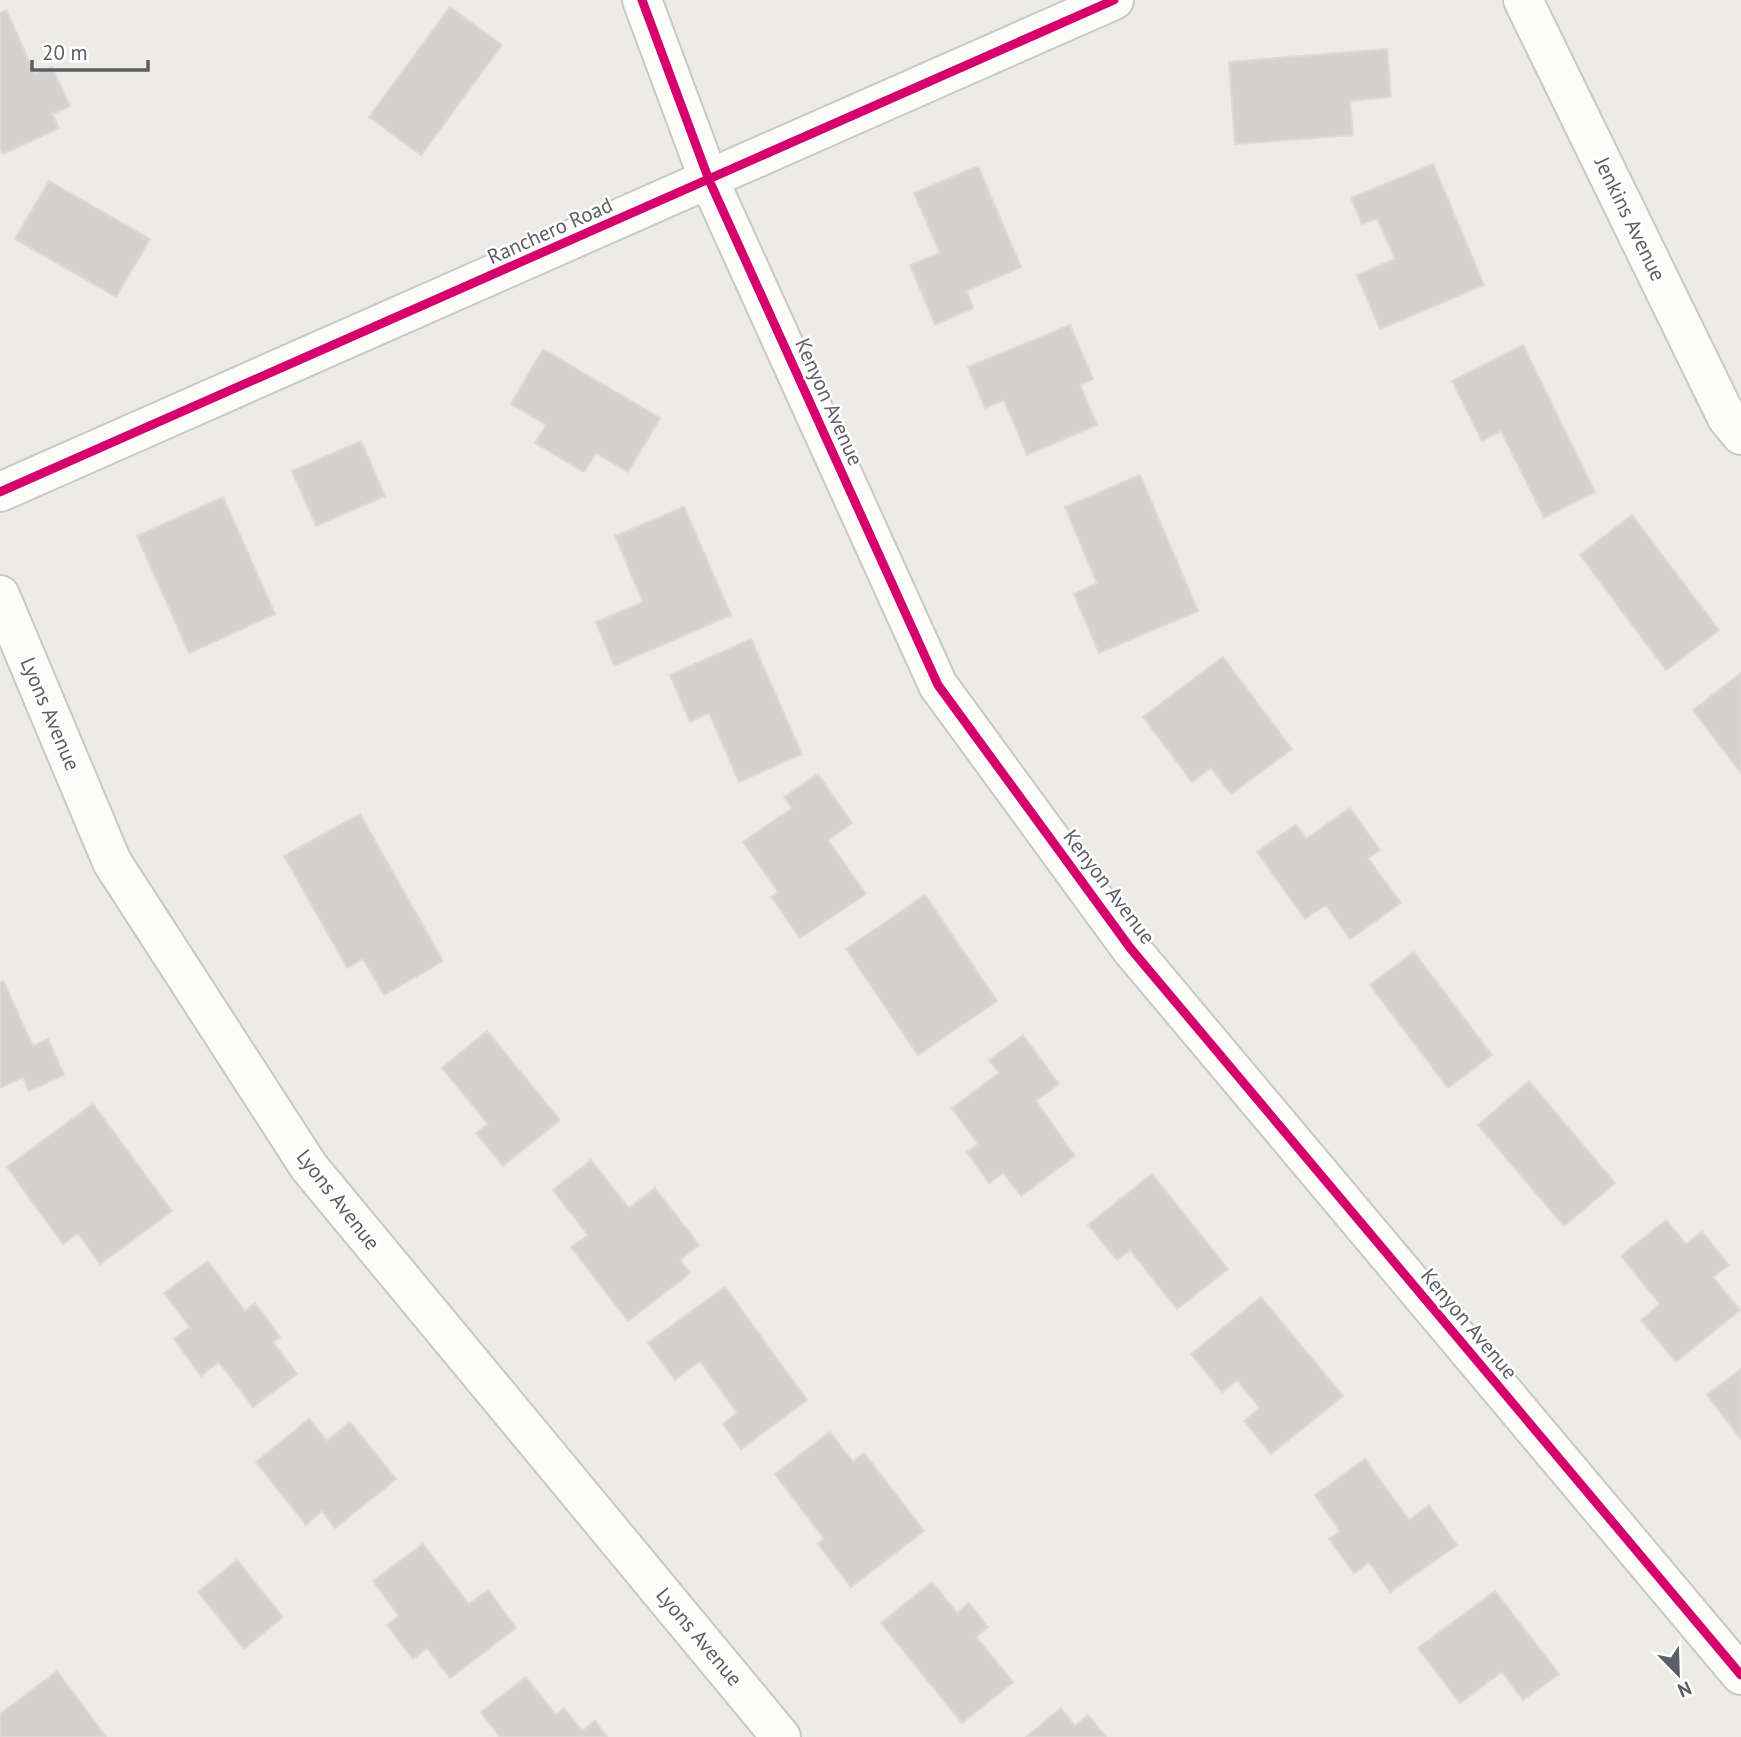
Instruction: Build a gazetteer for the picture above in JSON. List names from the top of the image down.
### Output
{
  "streets": {
    "street": [
      "Jenkins Avenue",
      "Ranchero Road",
      "Kenyon Avenue",
      "Lyons Avenue"
    ]
  },
  "crossings": [
    ["Ranchero Road", "Kenyon Avenue"]
  ],
  "scale_bar": "20 m",
  "north": "bottom right"
}
